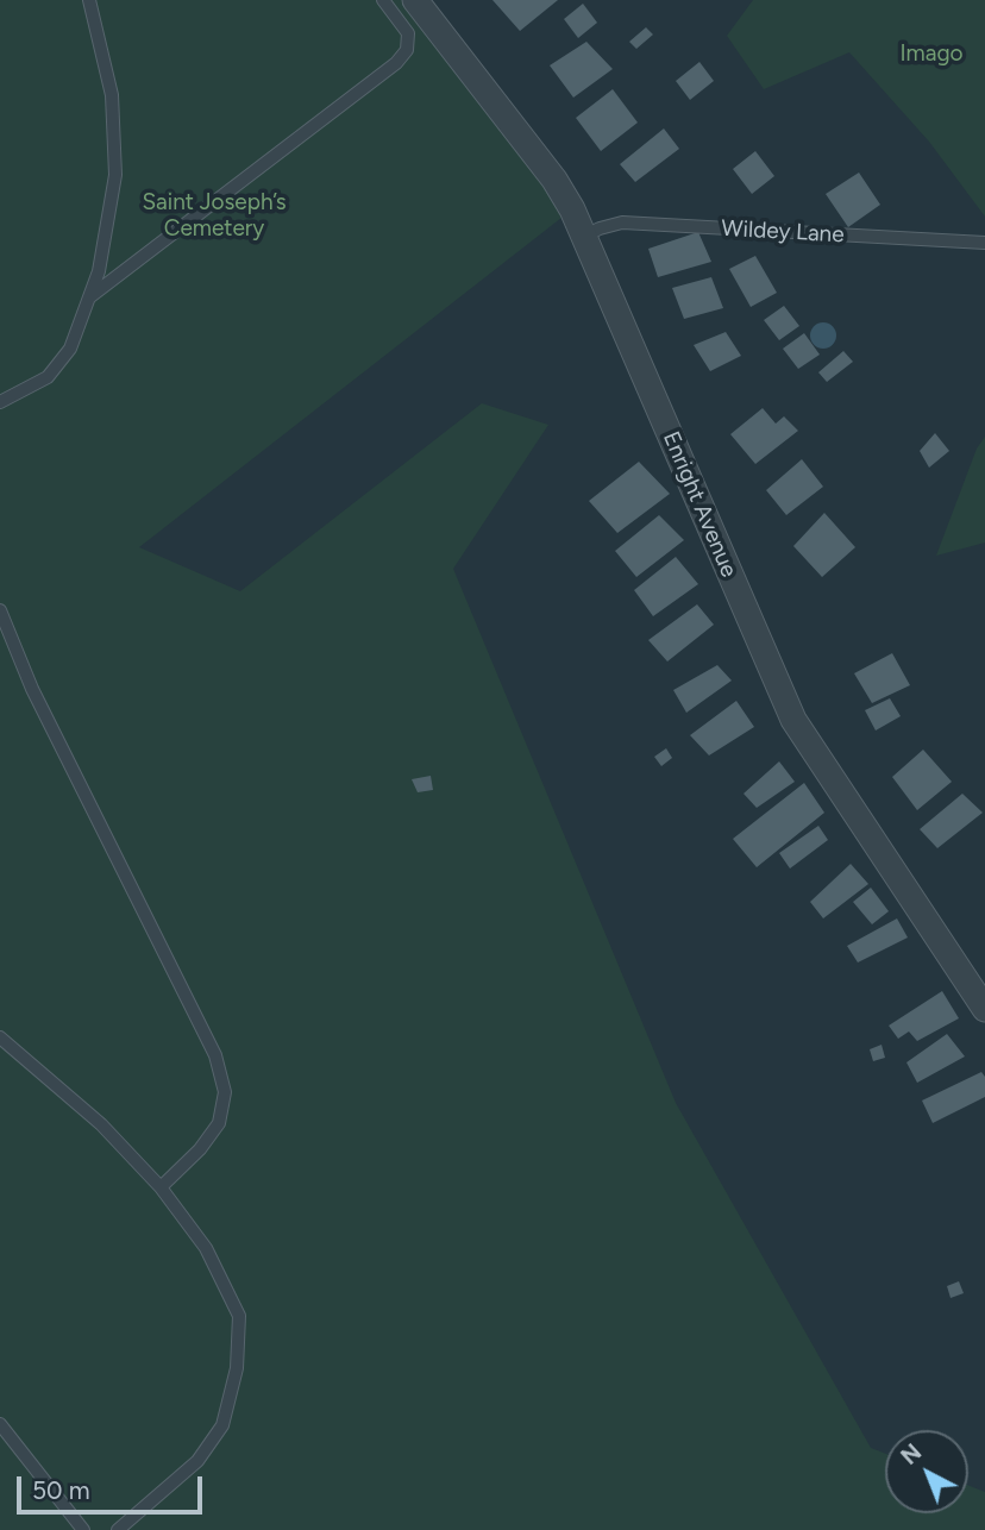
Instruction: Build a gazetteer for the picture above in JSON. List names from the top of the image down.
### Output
{
  "streets": {
    "street": ["Enright Avenue"],
    "lane": ["Wildey Lane"]
  },
  "crossings": [
    ["Wildey Lane", "Enright Avenue"]
  ],
  "parks": ["Imago", "Saint Joseph’s Cemetery"],
  "scale_bar": "50 m",
  "north": "top left"
}
